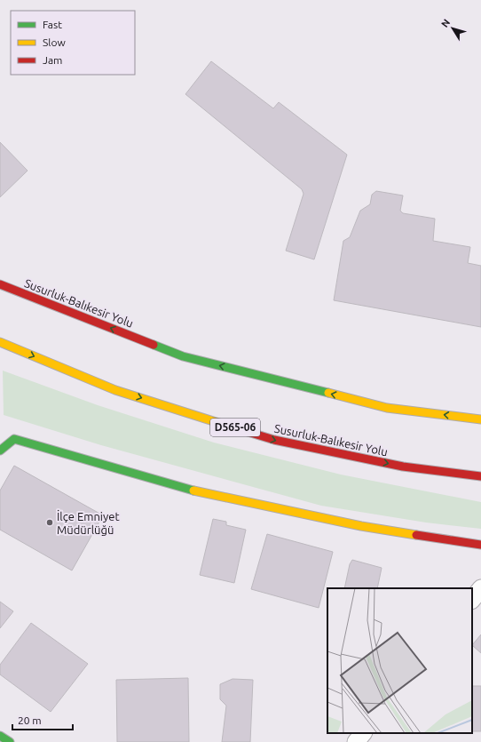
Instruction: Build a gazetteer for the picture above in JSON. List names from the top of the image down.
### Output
{
  "streets": {
    "main road": ["Susurluk-Balıkesir Yolu", "D565-06"]
  },
  "places": ["İlçe Emniyet Müdürlüğü"],
  "legend": ["Fast", "Slow", "Jam"],
  "scale_bar": "20 m",
  "north": "top left"
}
